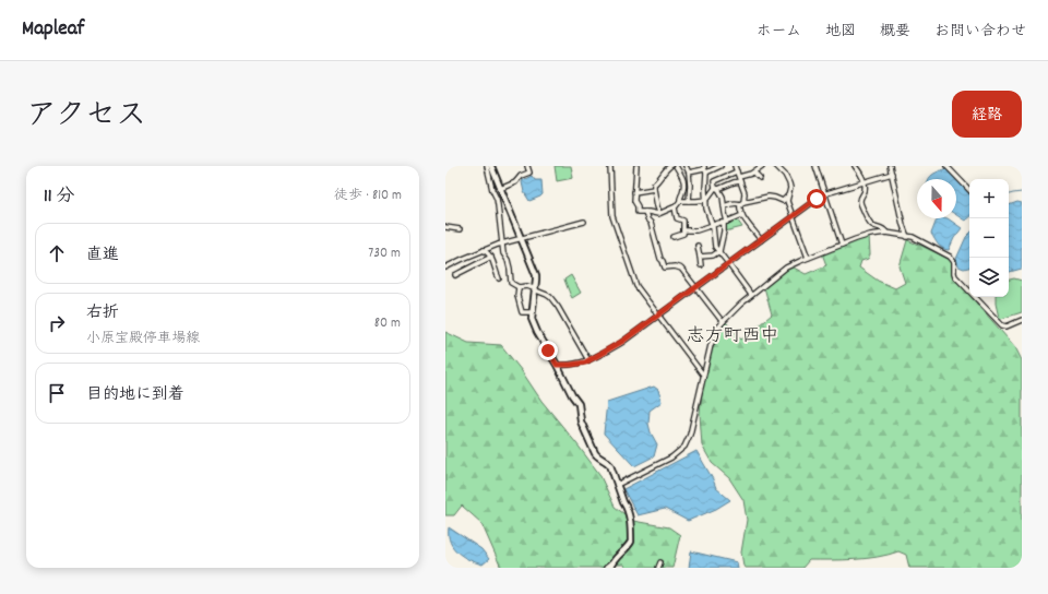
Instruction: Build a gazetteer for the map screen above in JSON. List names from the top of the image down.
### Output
{
  "districts": ["志方町西中"],
  "north": "bottom",
  "page": {
    "header": "Mapleaf",
    "nav": [
      "ホーム",
      "地図",
      "概要",
      "お問い合わせ"
    ],
    "title": "アクセス",
    "buttons": "経路",
    "heading": ["11 分", "徒歩 · 810 m"],
    "map_buttons": ["+", "−"],
    "list": [
      ["直進", "730 m"],
      ["右折", "小原宝殿停車場線", "80 m"],
      "目的地に到着"
    ]
  }
}
